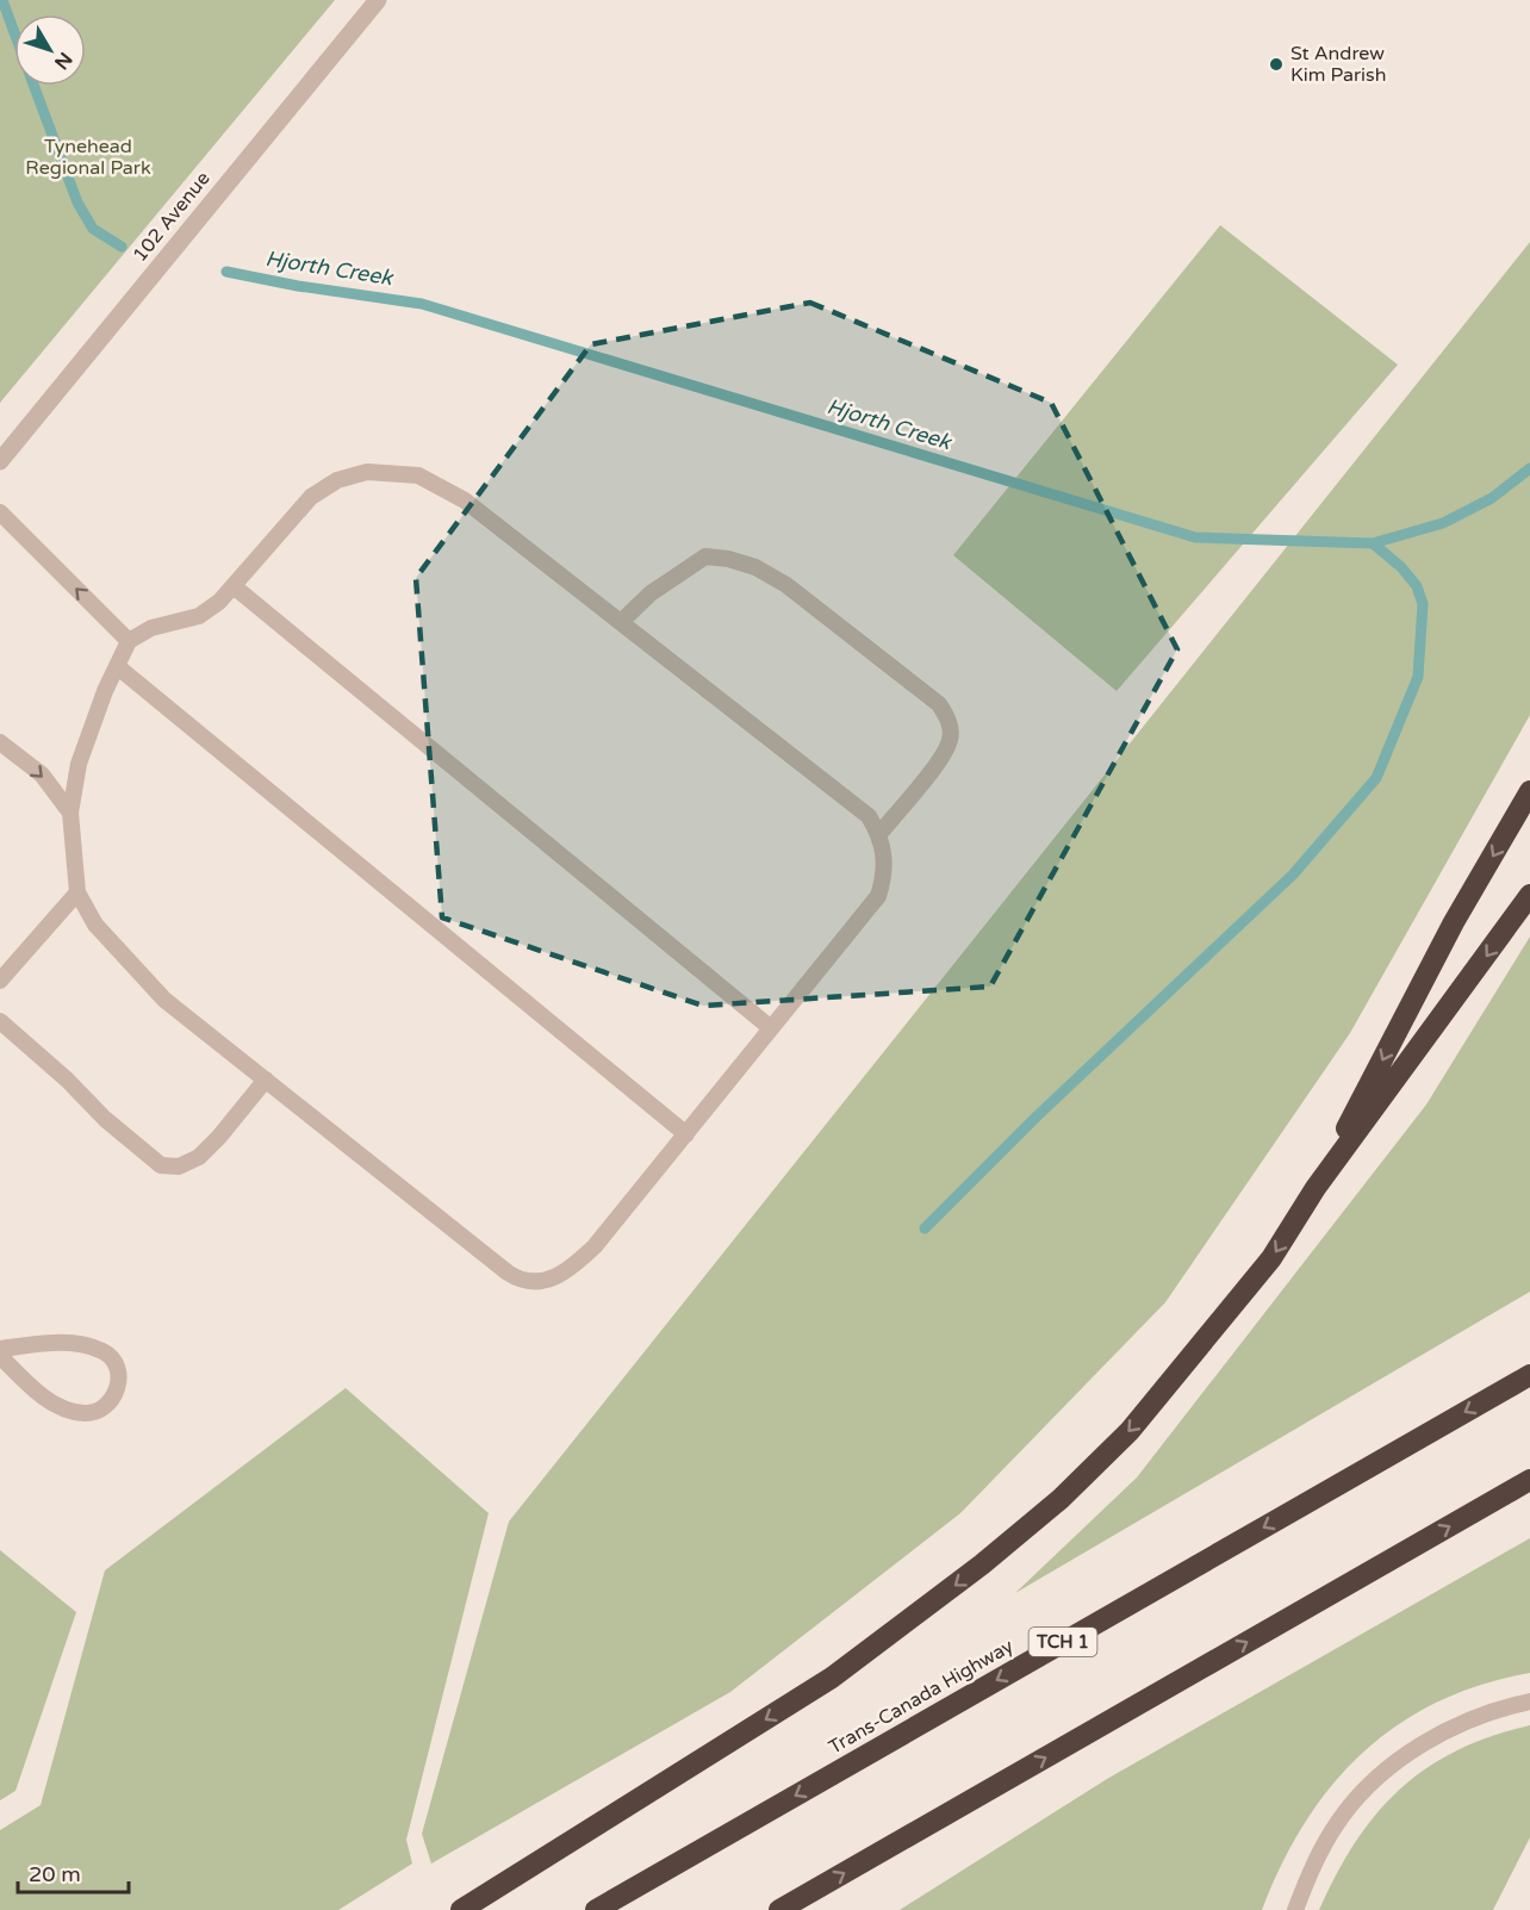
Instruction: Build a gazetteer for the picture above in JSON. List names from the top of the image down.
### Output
{
  "streets": {
    "highway": ["TCH 1", "Trans-Canada Highway"],
    "street": ["102 Avenue"]
  },
  "water": ["Hjorth Creek"],
  "parks": ["Tynehead Regional Park"],
  "places": ["St Andrew Kim Parish"],
  "scale_bar": "20 m",
  "north": "bottom right"
}
